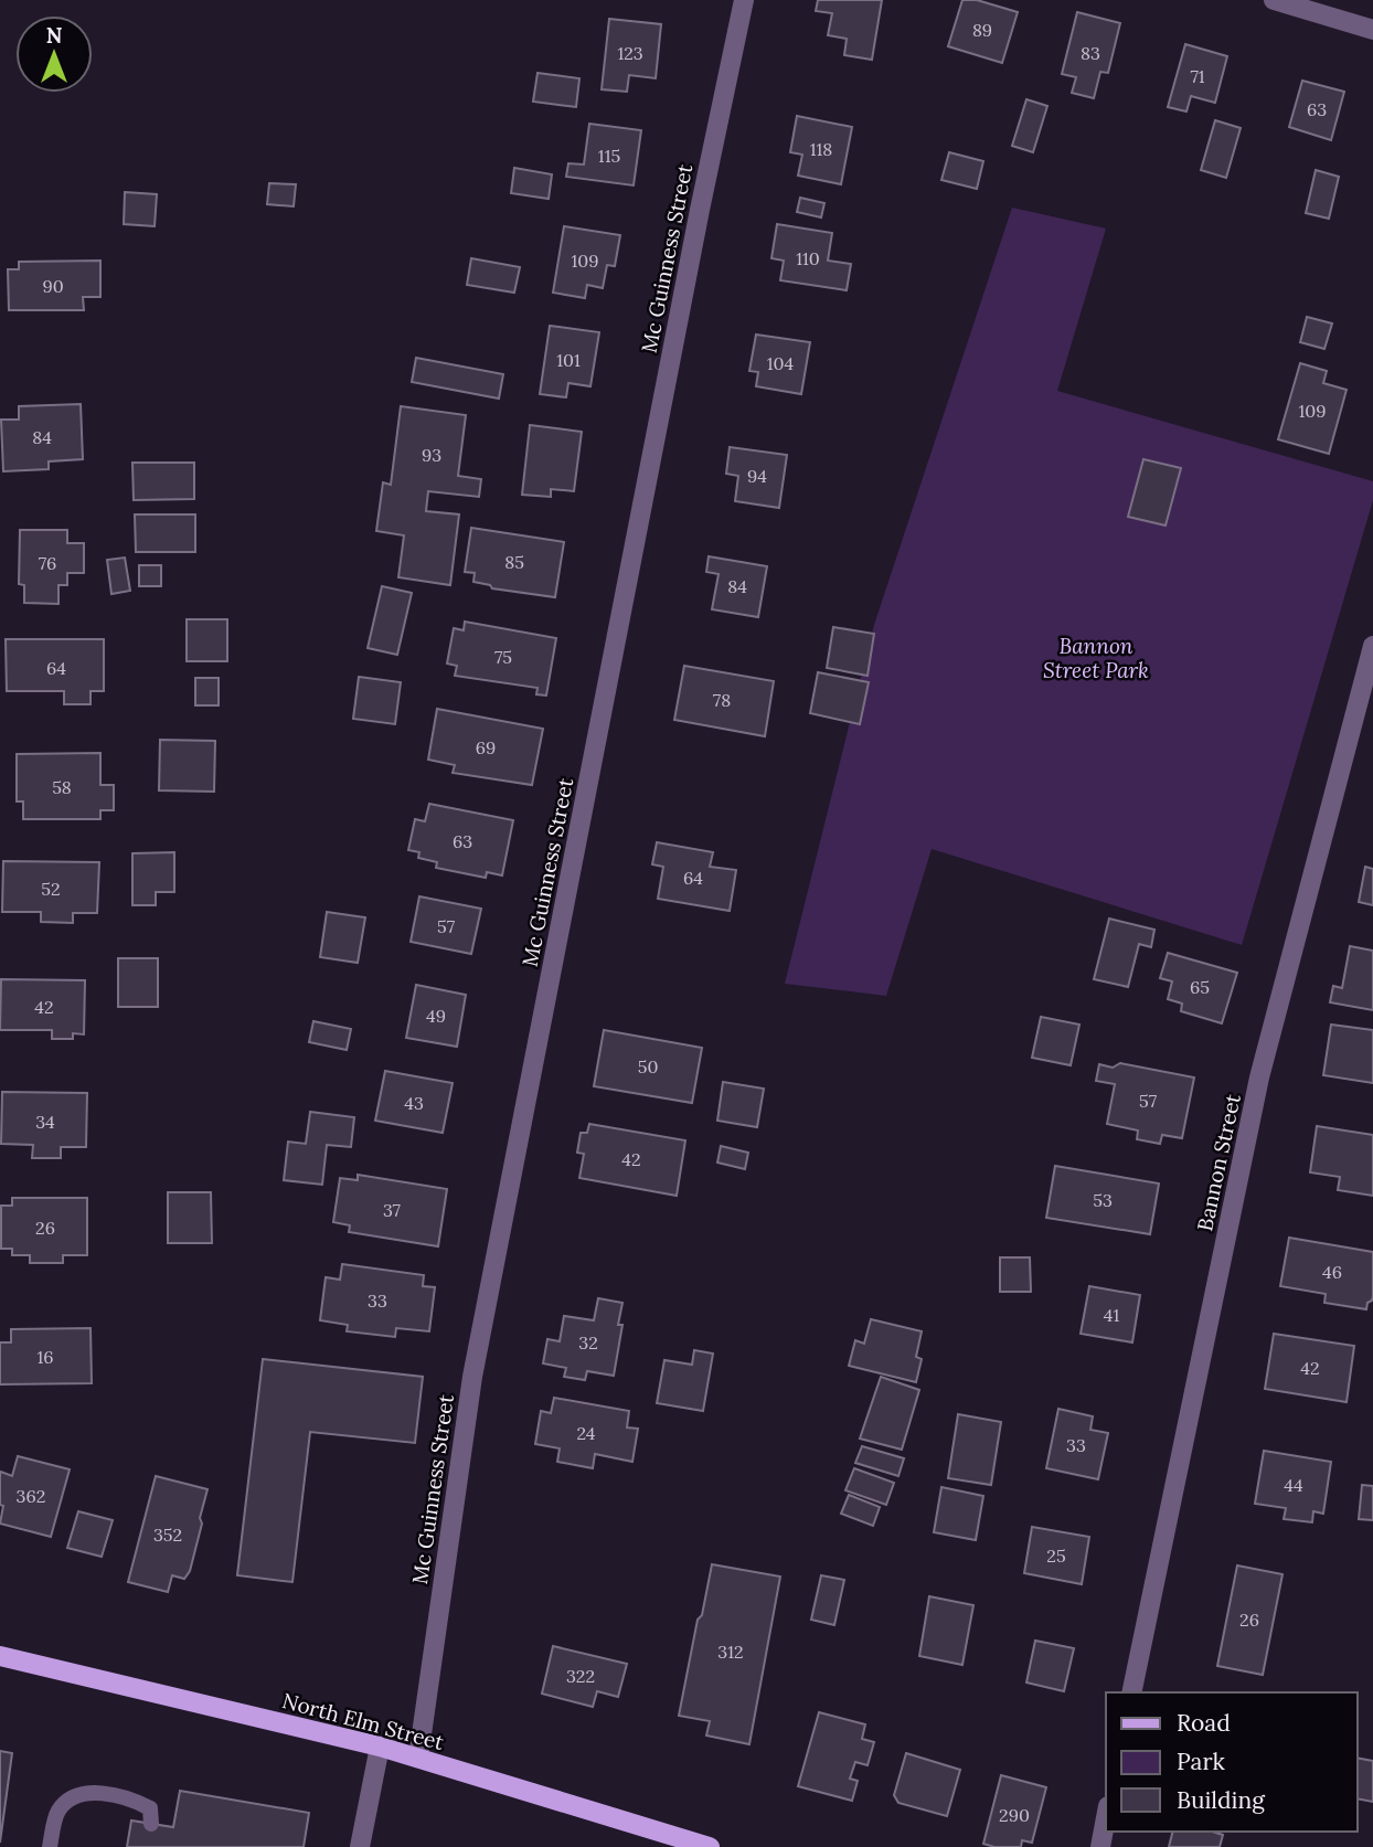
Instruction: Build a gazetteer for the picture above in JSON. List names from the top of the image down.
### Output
{
  "streets": {
    "main road": ["North Elm Street"],
    "street": ["Mc Guinness Street", "Bannon Street"]
  },
  "crossings": [
    ["Mc Guinness Street", "North Elm Street"]
  ],
  "parks": ["Bannon Street Park"],
  "house_numbers": [
    "89",
    "123",
    "83",
    "71",
    "63",
    "118",
    "115",
    "110",
    "109",
    "90",
    "101",
    "104",
    "109",
    "84",
    "93",
    "94",
    "85",
    "76",
    "84",
    "75",
    "64",
    "78",
    "69",
    "58",
    "63",
    "64",
    "52",
    "57",
    "65",
    "42",
    "49",
    "50",
    "57",
    "43",
    "34",
    "42",
    "53",
    "37",
    "26",
    "46",
    "33",
    "41",
    "32",
    "16",
    "42",
    "24",
    "33",
    "44",
    "362",
    "352",
    "25",
    "26",
    "312",
    "322",
    "290"
  ],
  "legend": ["Road", "Park", "Building"],
  "north": "top"
}
